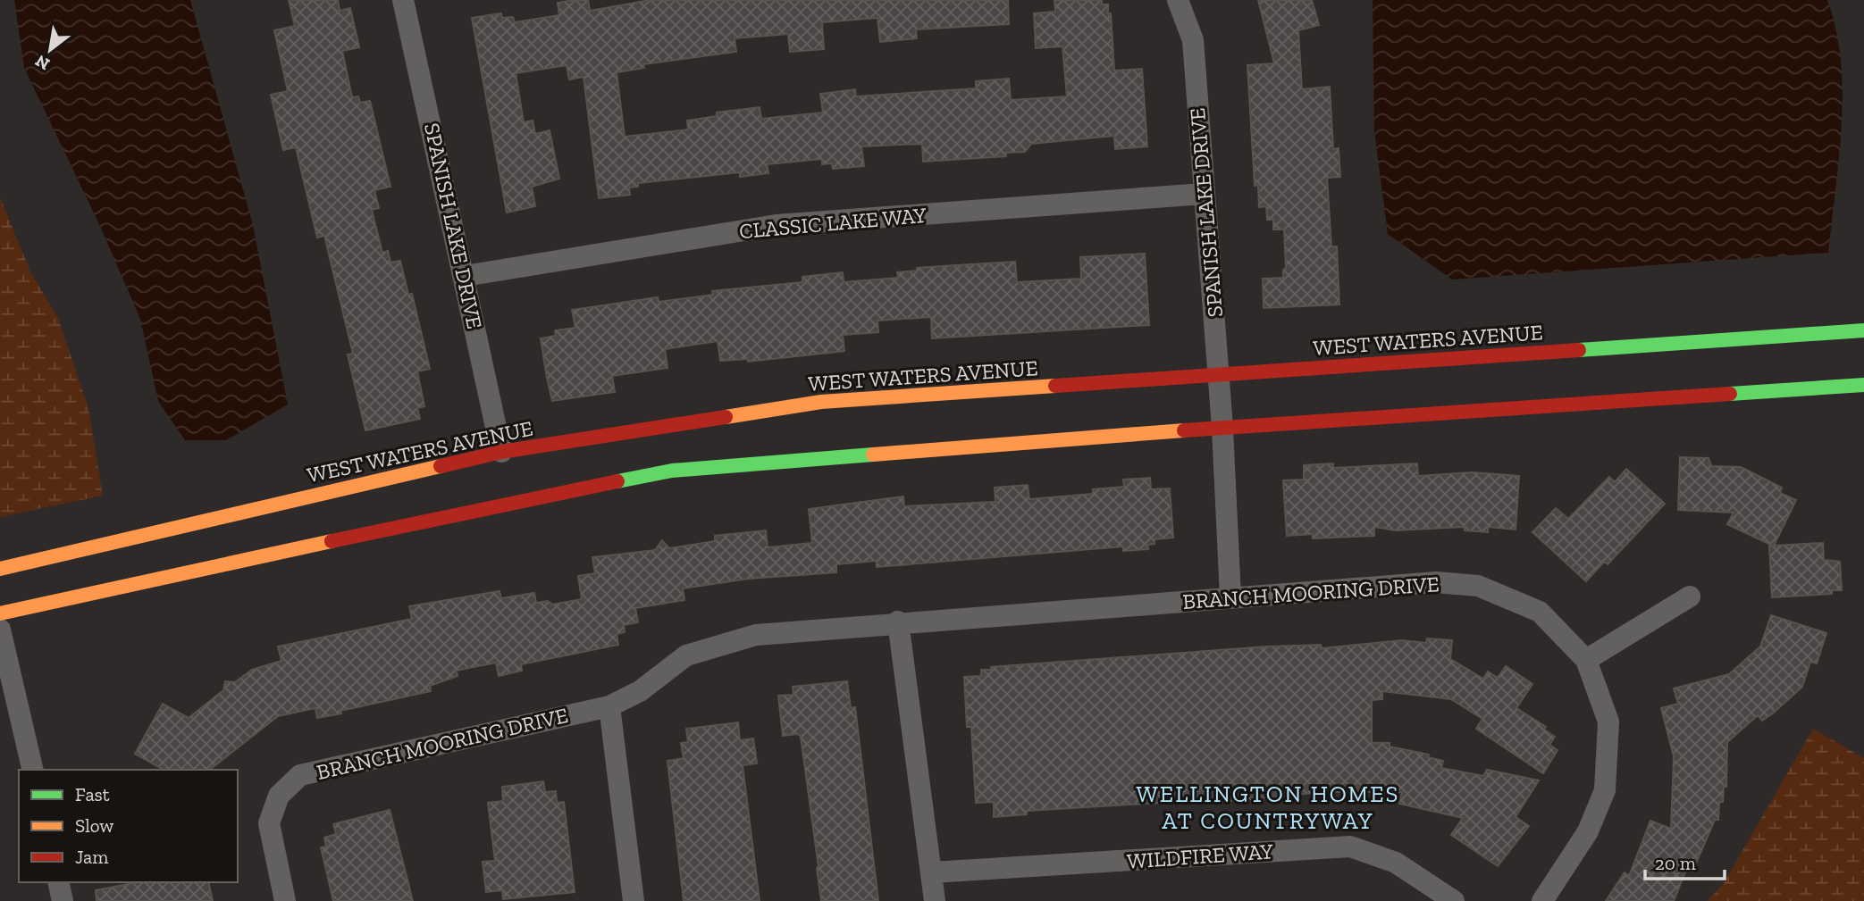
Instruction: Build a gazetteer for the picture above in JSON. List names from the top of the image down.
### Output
{
  "streets": {
    "street": [
      "SPANISH LAKE DRIVE",
      "CLASSIC LAKE WAY",
      "WEST WATERS AVENUE",
      "BRANCH MOORING DRIVE",
      "WILDFIRE WAY"
    ]
  },
  "crossings": [
    ["SPANISH LAKE DRIVE", "CLASSIC LAKE WAY"],
    ["SPANISH LAKE DRIVE", "WEST WATERS AVENUE"],
    ["SPANISH LAKE DRIVE", "BRANCH MOORING DRIVE"]
  ],
  "districts": ["WELLINGTON HOMES AT COUNTRYWAY"],
  "legend": ["Fast", "Slow", "Jam"],
  "scale_bar": "20 m",
  "north": "bottom left"
}
